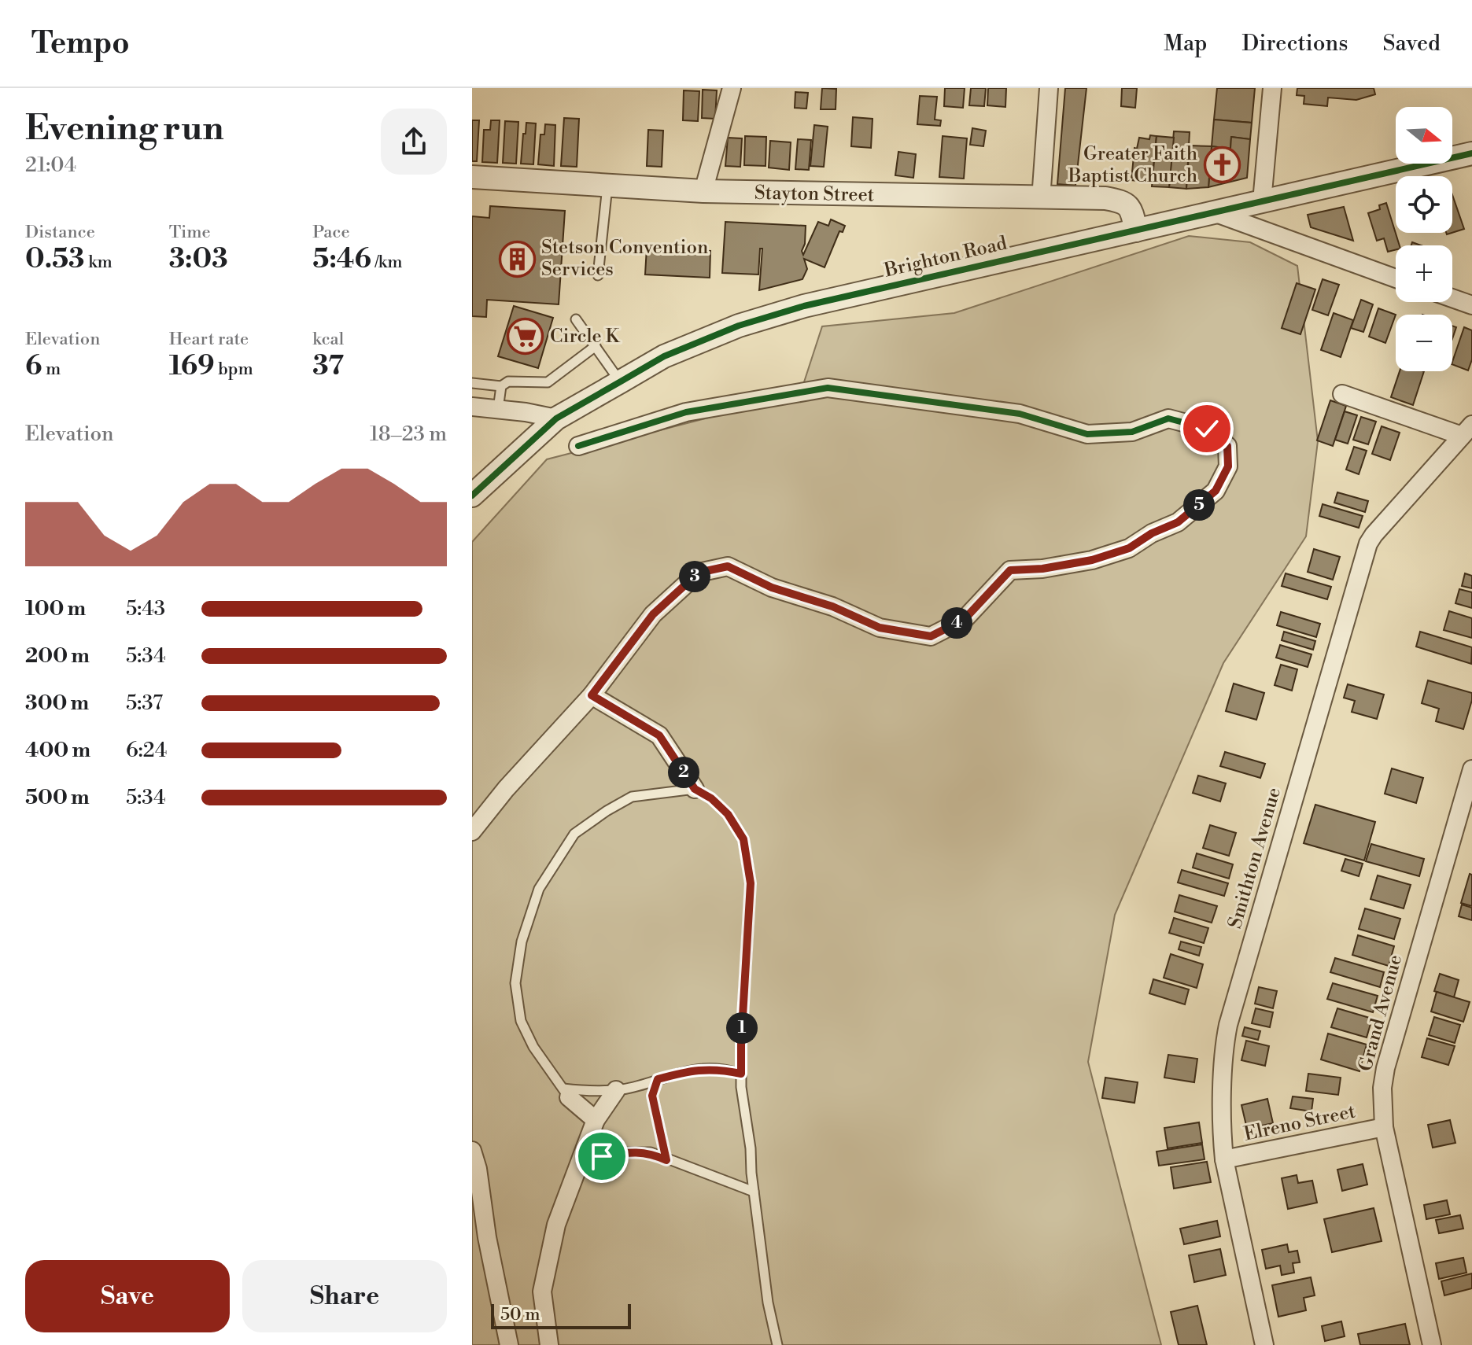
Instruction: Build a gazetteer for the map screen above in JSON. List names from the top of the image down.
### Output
{
  "streets": {
    "street": [
      "Stayton Street",
      "Brighton Road",
      "Smithton Avenue",
      "Grand Avenue",
      "Elreno Street"
    ]
  },
  "crossings": [
    ["Stayton Street", "Brighton Road"],
    ["Smithton Avenue", "Elreno Street"],
    ["Grand Avenue", "Elreno Street"]
  ],
  "places": {
    "church": ["Greater Faith Baptist Church"],
    "building": ["Stetson Convention Services"],
    "supermarket": ["Circle K"]
  },
  "scale_bar": "50 m",
  "north": "right",
  "page": {
    "header": "Tempo",
    "nav": ["Map", "Directions", "Saved"],
    "heading": ["Evening run", "21:04"],
    "map_buttons": ["+", "−"],
    "stats": [
      ["Distance", "0.53 km"],
      ["Time", "3:03"],
      ["Pace", "5:46 /km"],
      ["Elevation", "6 m"],
      ["Heart rate", "169 bpm"],
      ["kcal", "37"]
    ],
    "chart": ["Elevation", "18–23 m"],
    "pins": [
      "5",
      "3",
      "4",
      "2",
      "1"
    ],
    "list": [
      {
        "name": "100 m",
        "note": "5:43"
      },
      {
        "name": "200 m",
        "note": "5:34"
      },
      {
        "name": "300 m",
        "note": "5:37"
      },
      {
        "name": "400 m",
        "note": "6:24"
      },
      {
        "name": "500 m",
        "note": "5:34"
      }
    ],
    "buttons": ["Save", "Share"],
    "scale": "50 m"
  }
}
